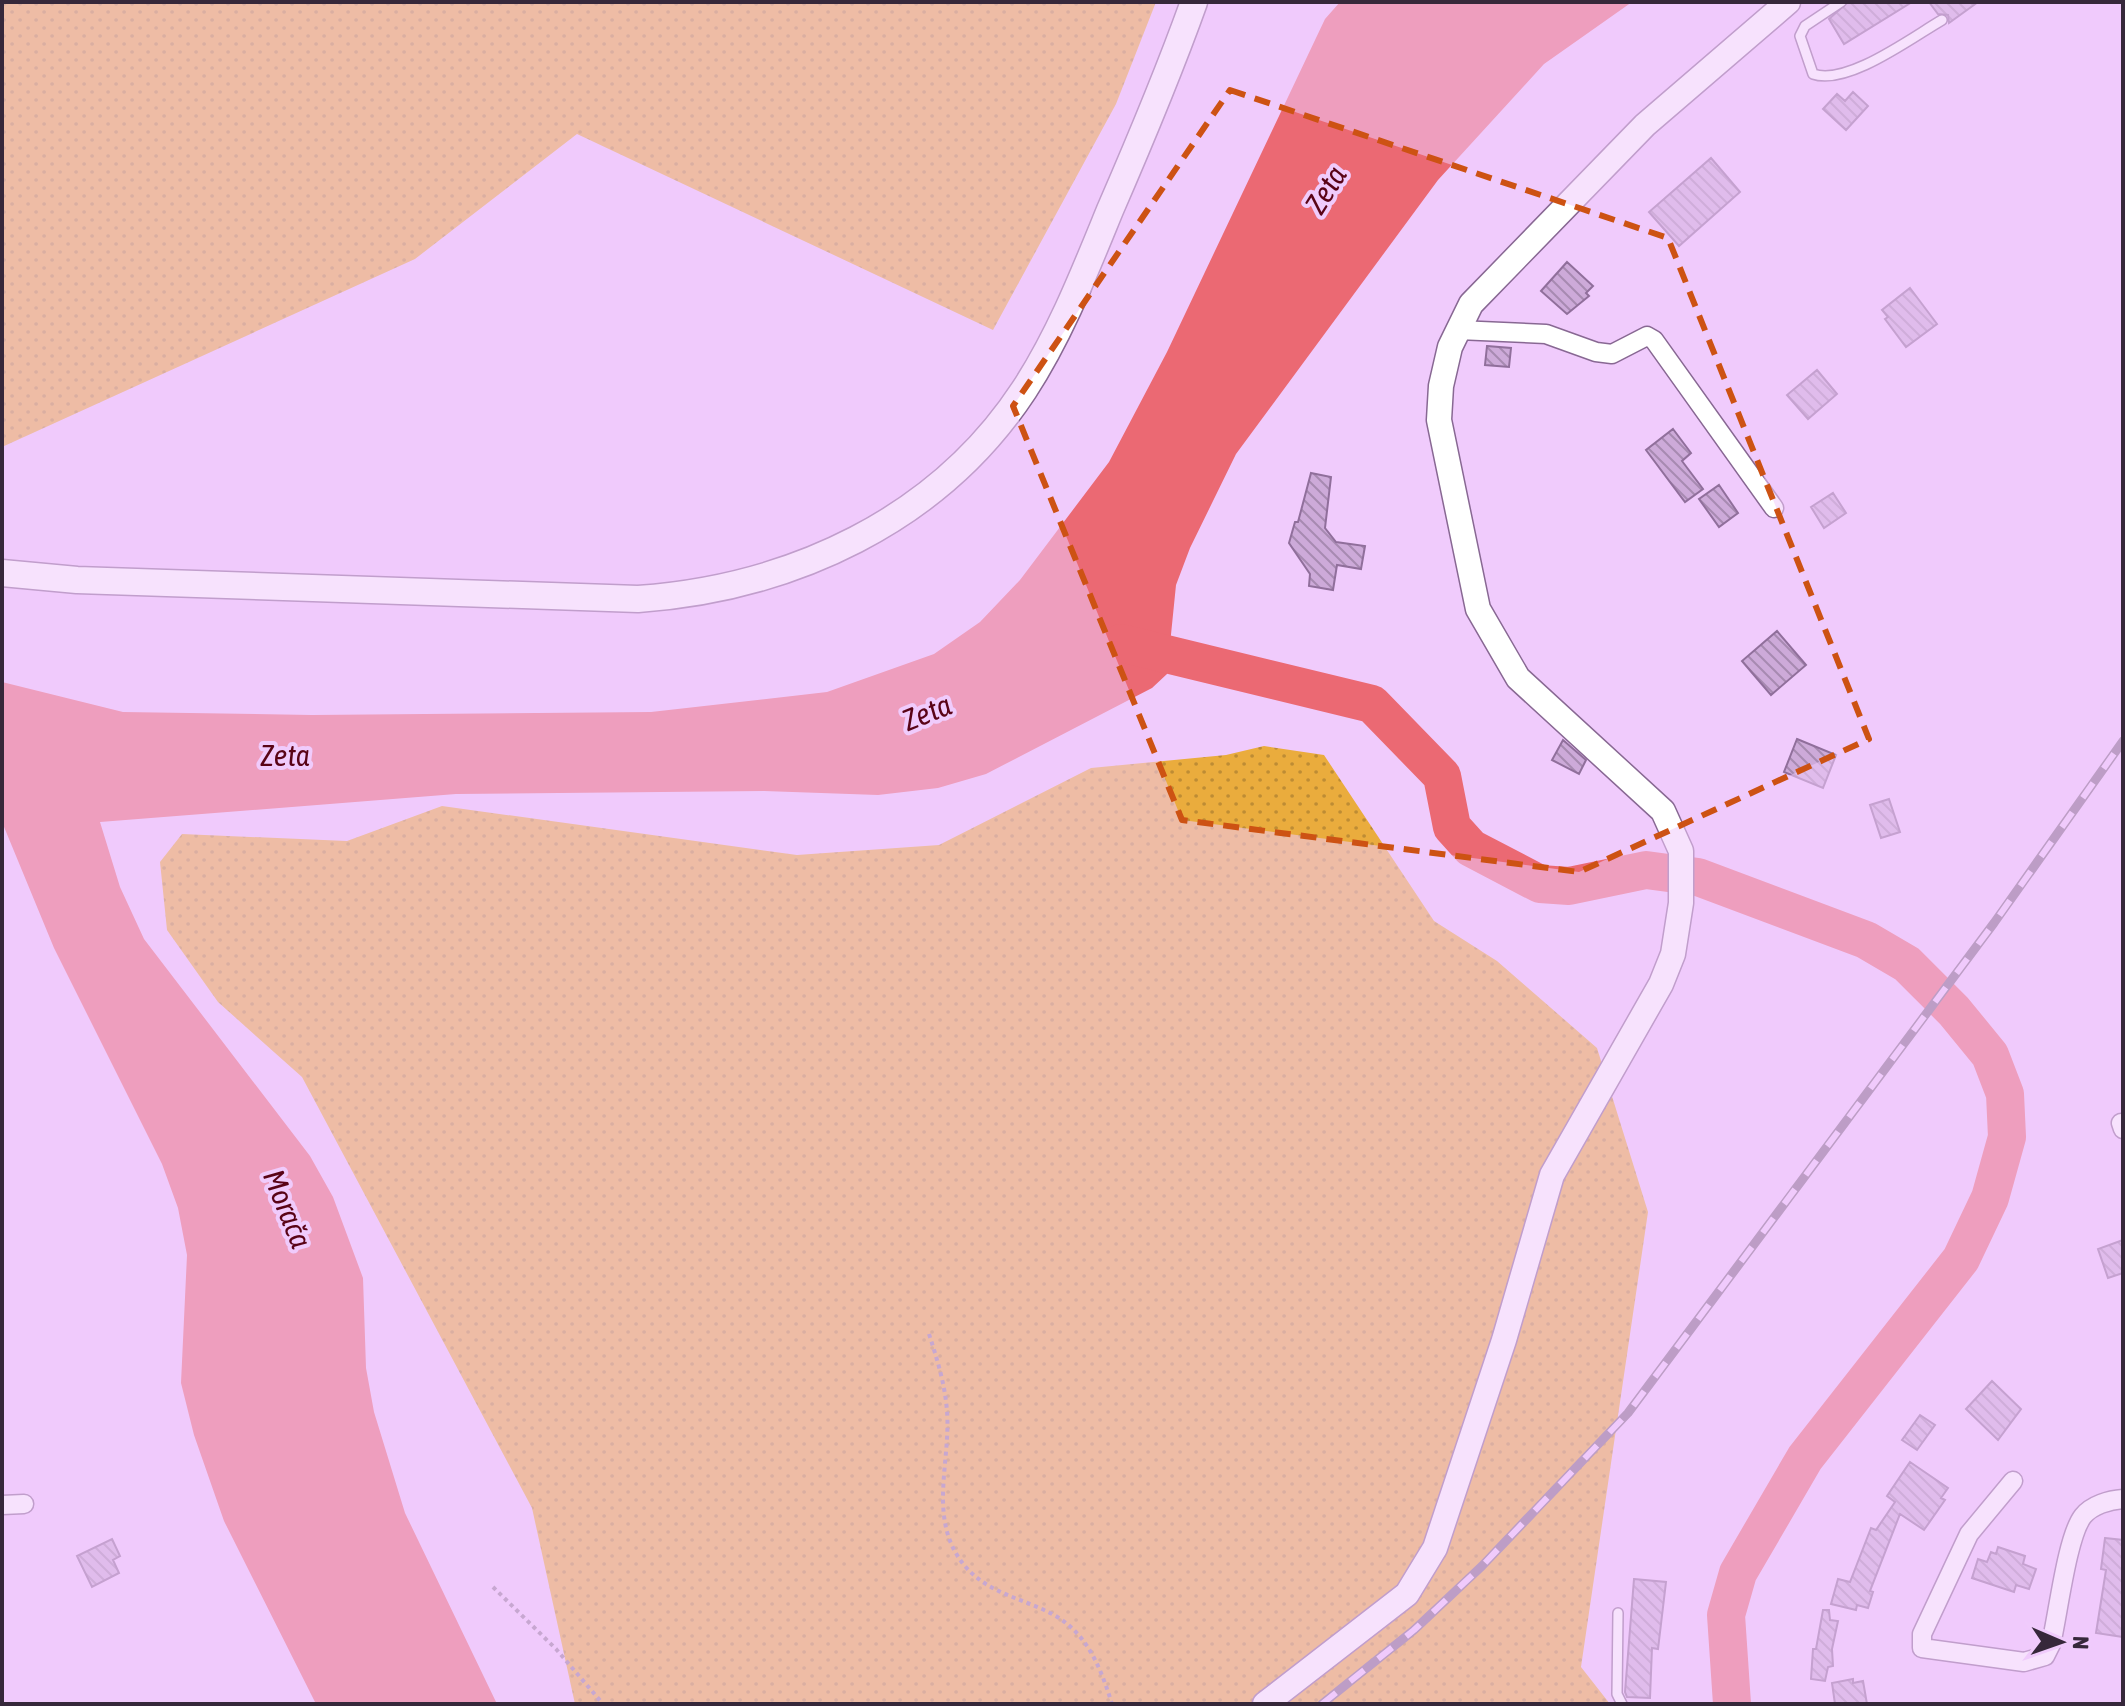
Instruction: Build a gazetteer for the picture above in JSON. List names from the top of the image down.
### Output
{
  "water": ["Zeta", "Morača"],
  "north": "right"
}
